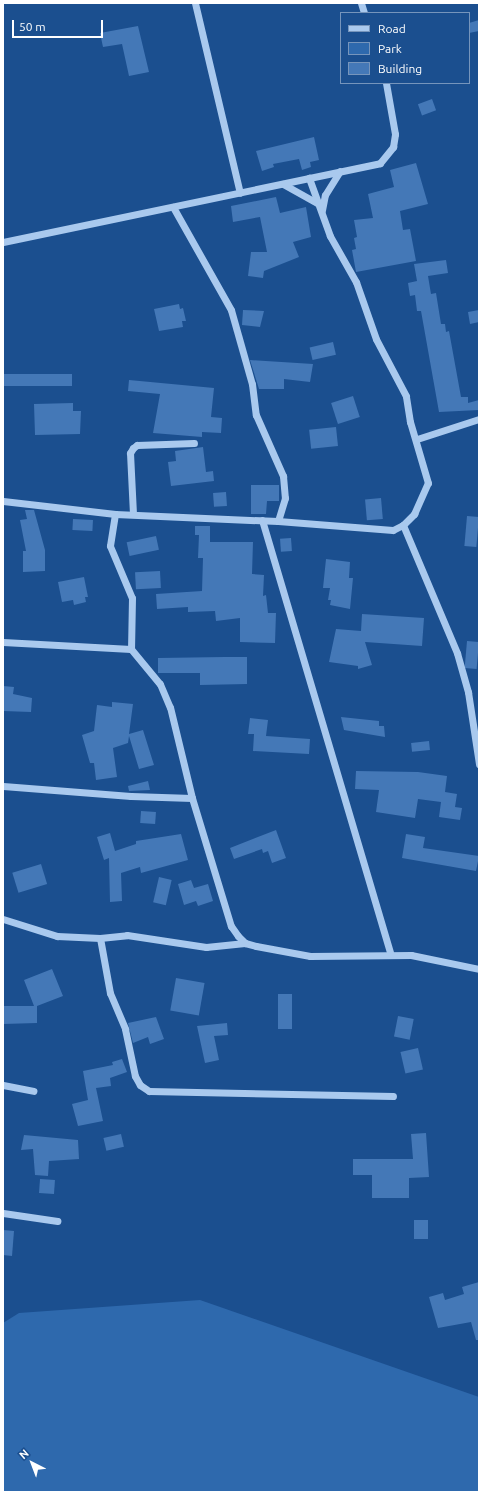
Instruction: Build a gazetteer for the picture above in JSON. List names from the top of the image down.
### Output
{
  "legend": ["Road", "Park", "Building"],
  "scale_bar": "50 m",
  "north": "top left"
}
